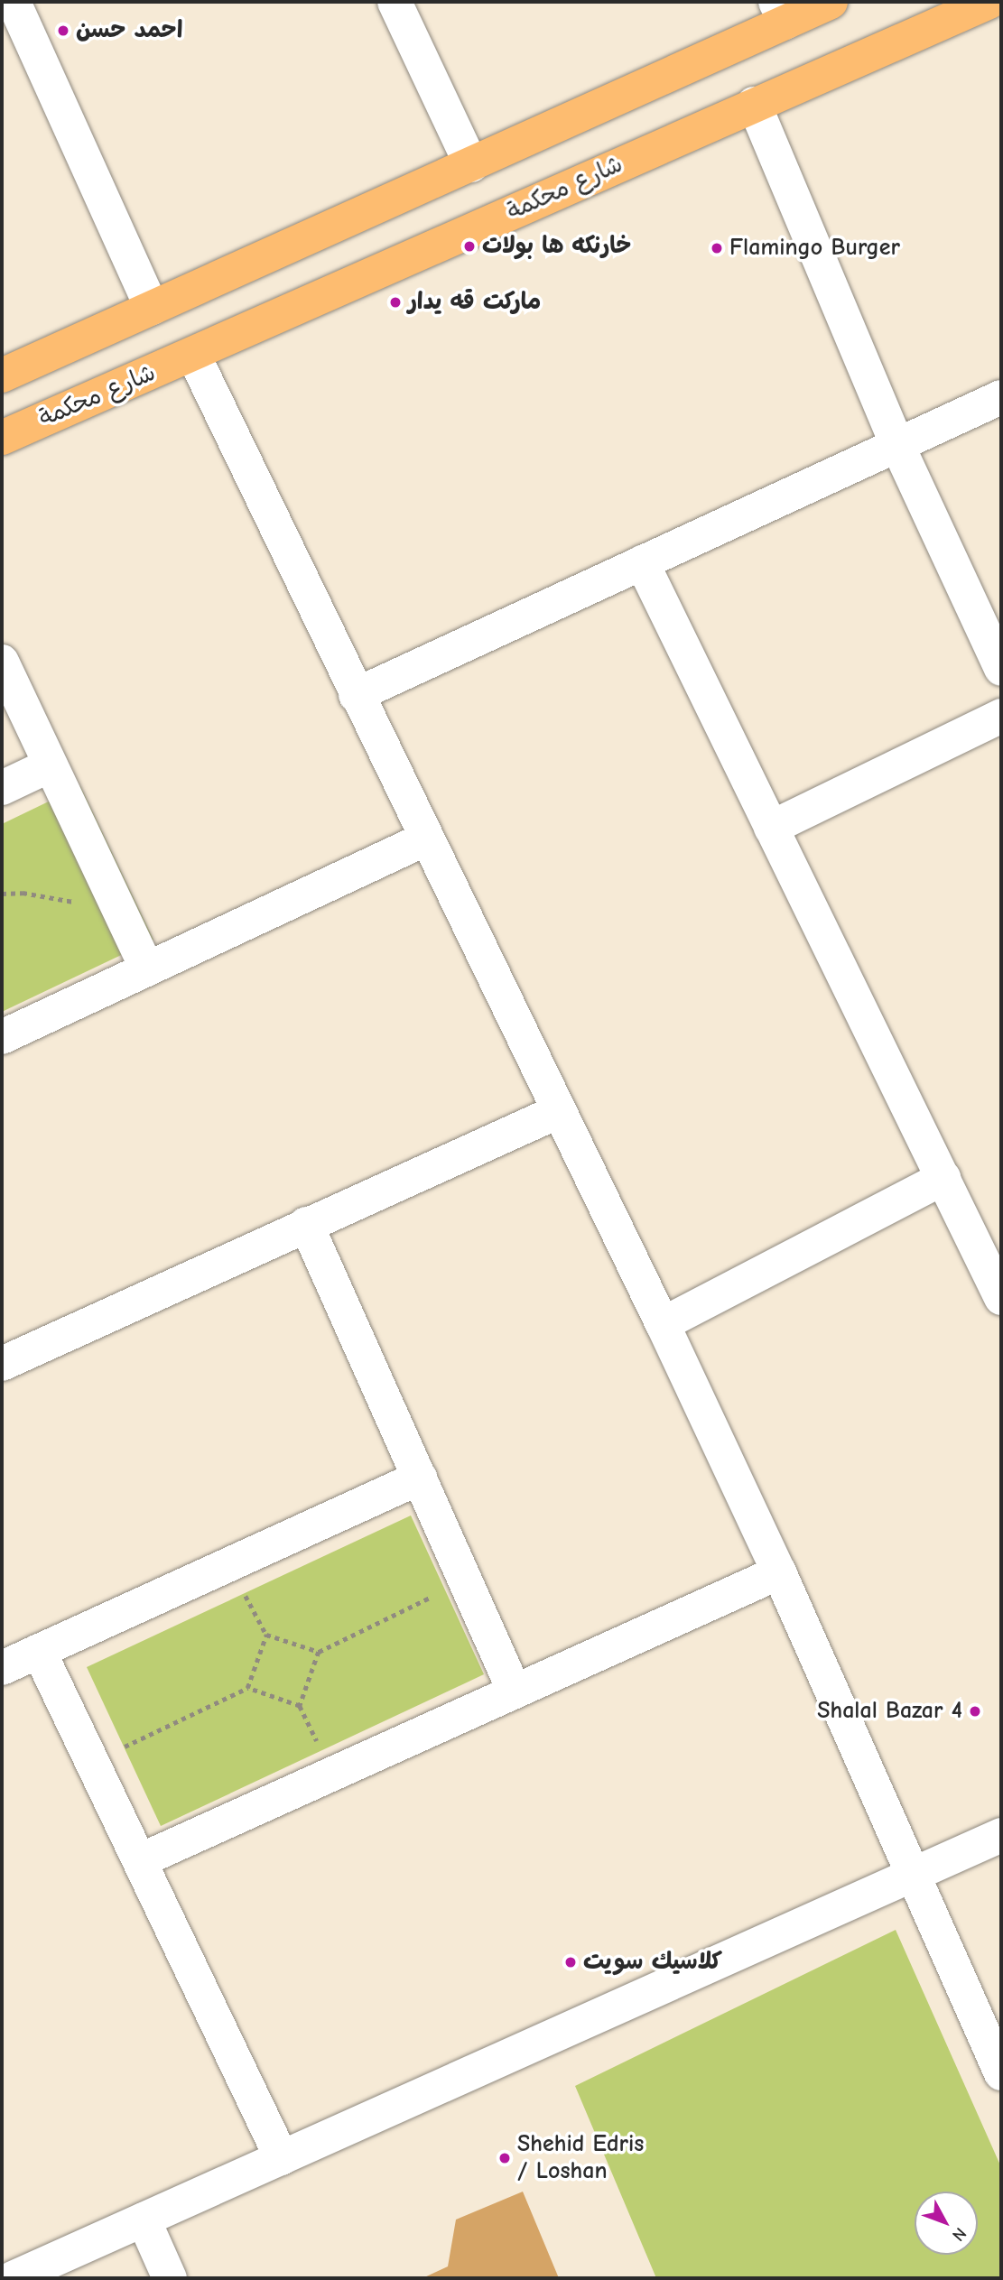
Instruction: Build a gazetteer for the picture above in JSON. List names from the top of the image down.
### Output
{
  "streets": {
    "main road": ["شارع محكمة"]
  },
  "places": [
    "احمد حسن",
    "خارنكه ها بولات",
    "Flamingo Burger",
    "ماركت قه يدار",
    "Shalal Bazar 4",
    "كلاسيك سويت",
    "Shehid Edris / Loshan"
  ],
  "north": "bottom right"
}
